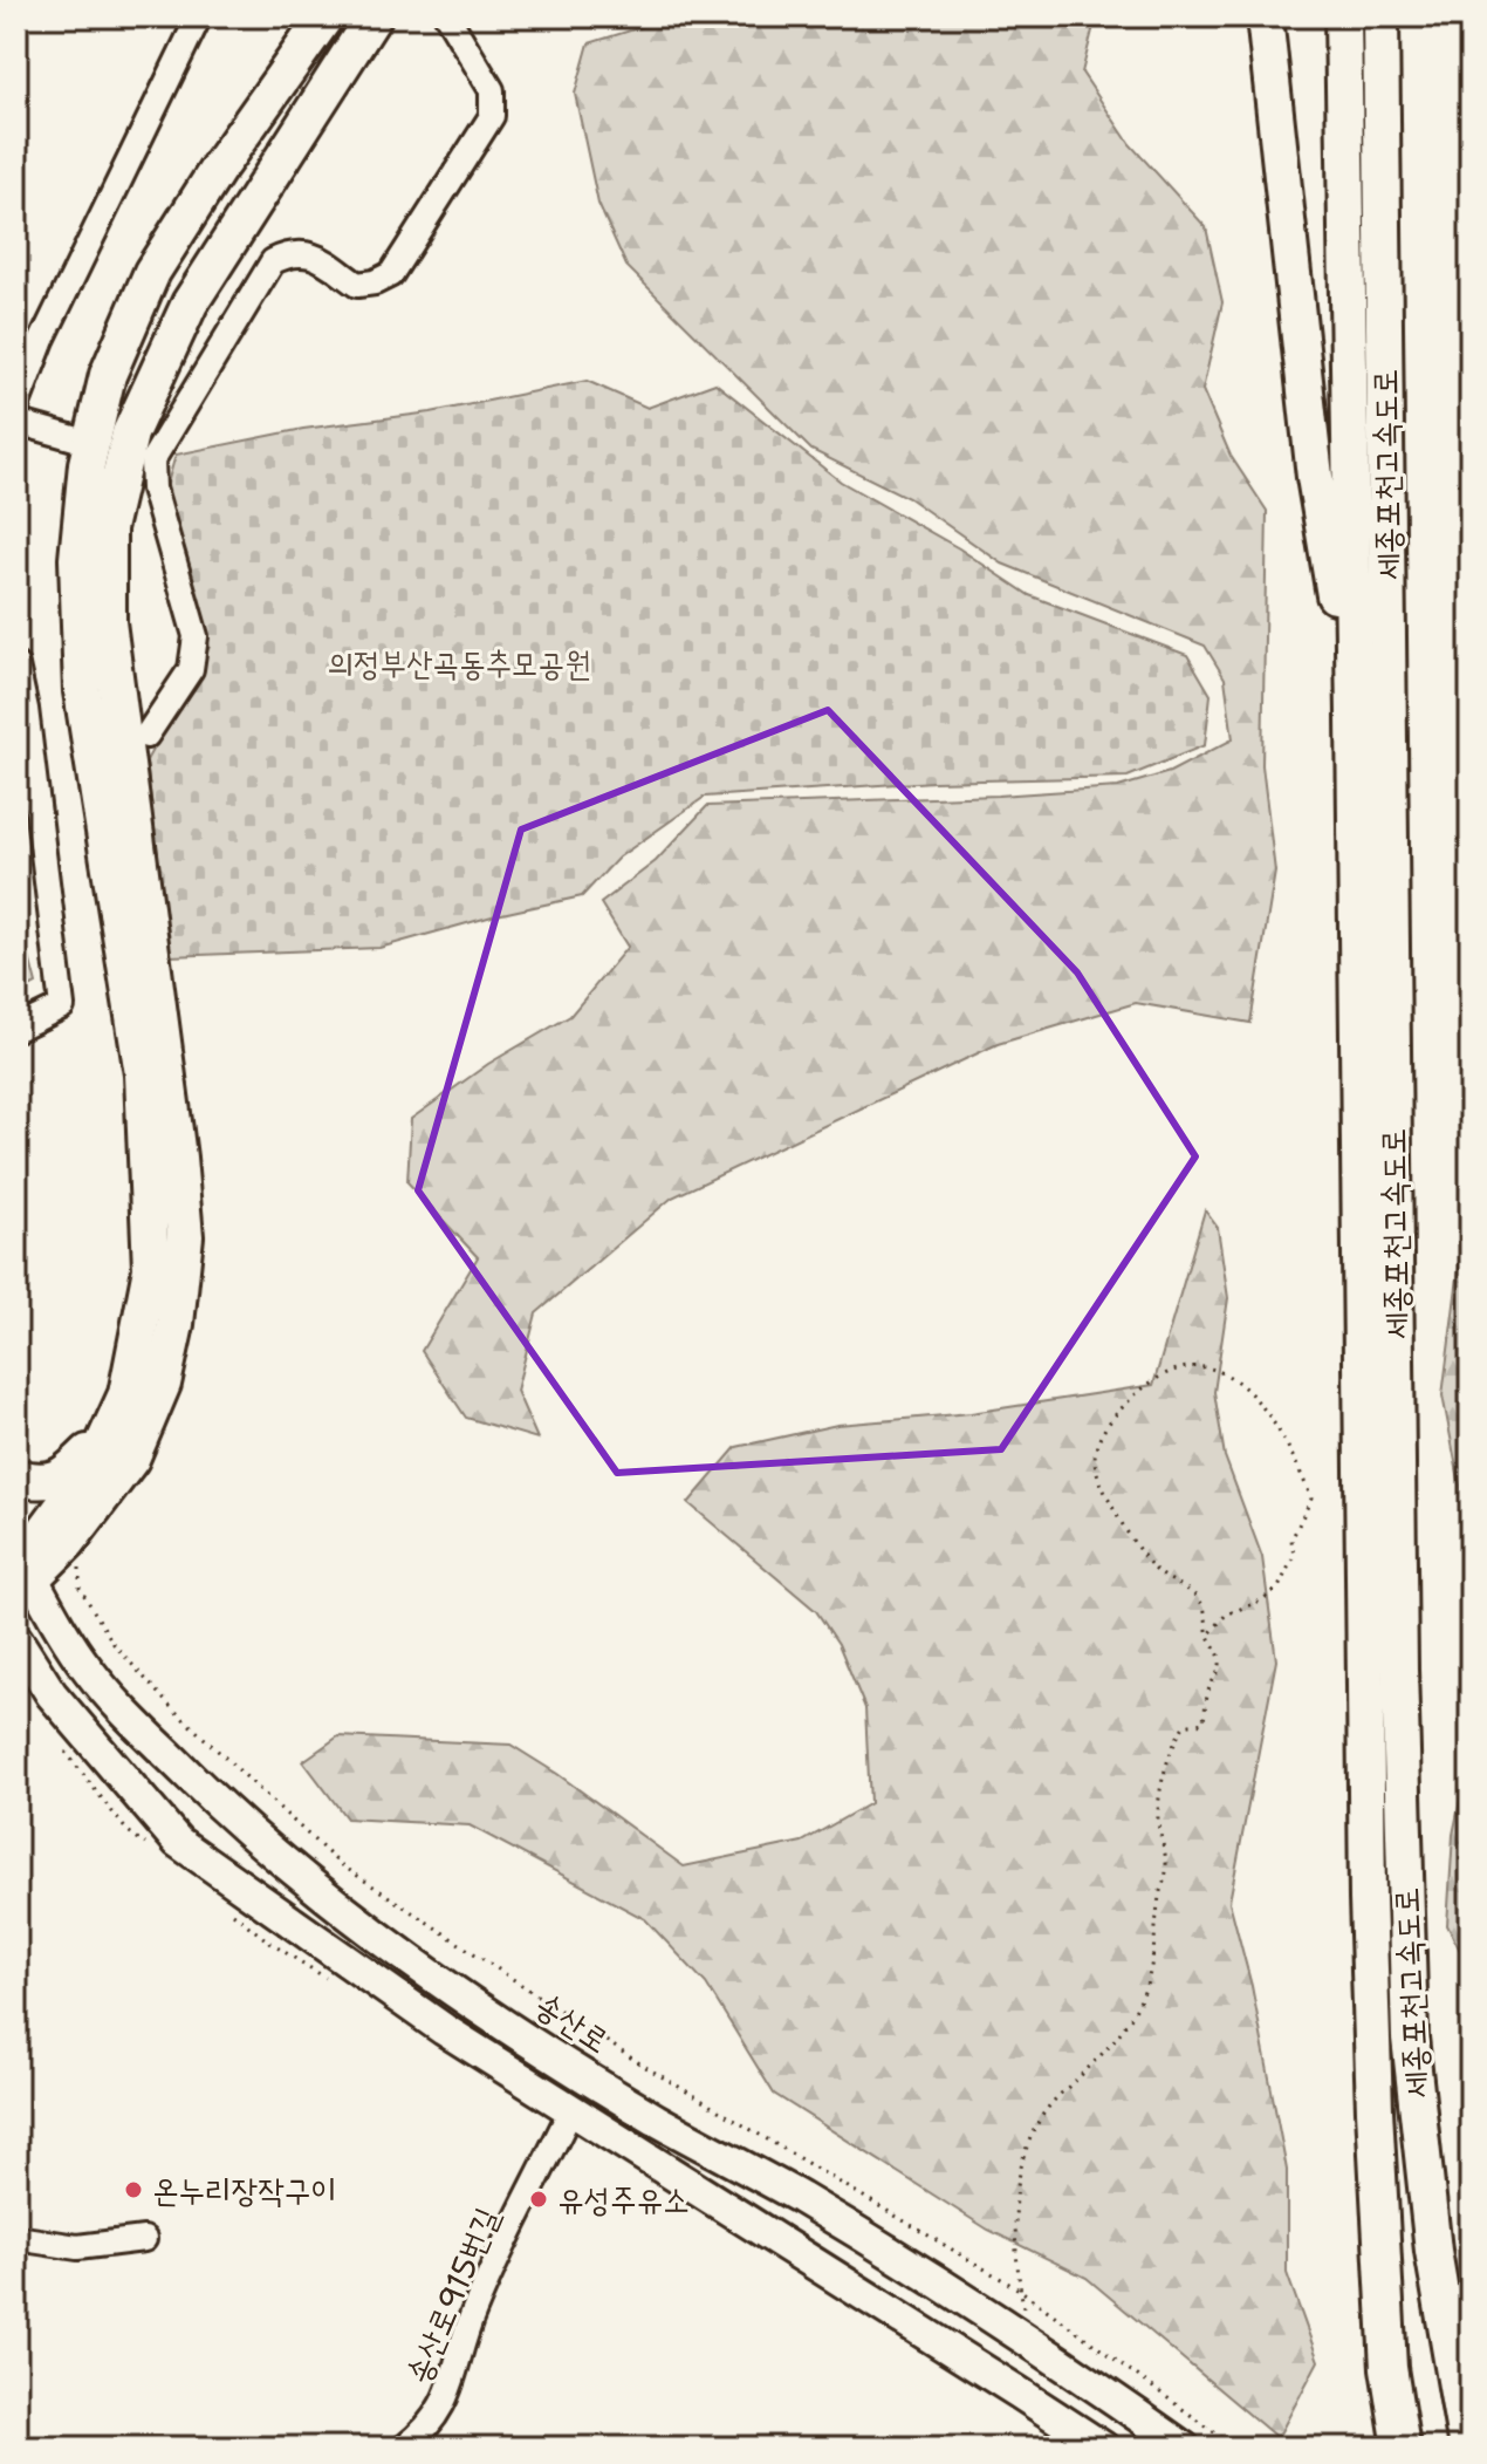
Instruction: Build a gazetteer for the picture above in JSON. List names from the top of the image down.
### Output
{
  "streets": {
    "highway": ["세종포천고속도로"],
    "main road": ["송산로"],
    "street": ["송산로915번길"]
  },
  "parks": ["의정부산곡동추모공원"],
  "places": ["온누리장작구이", "유성주유소"]
}
